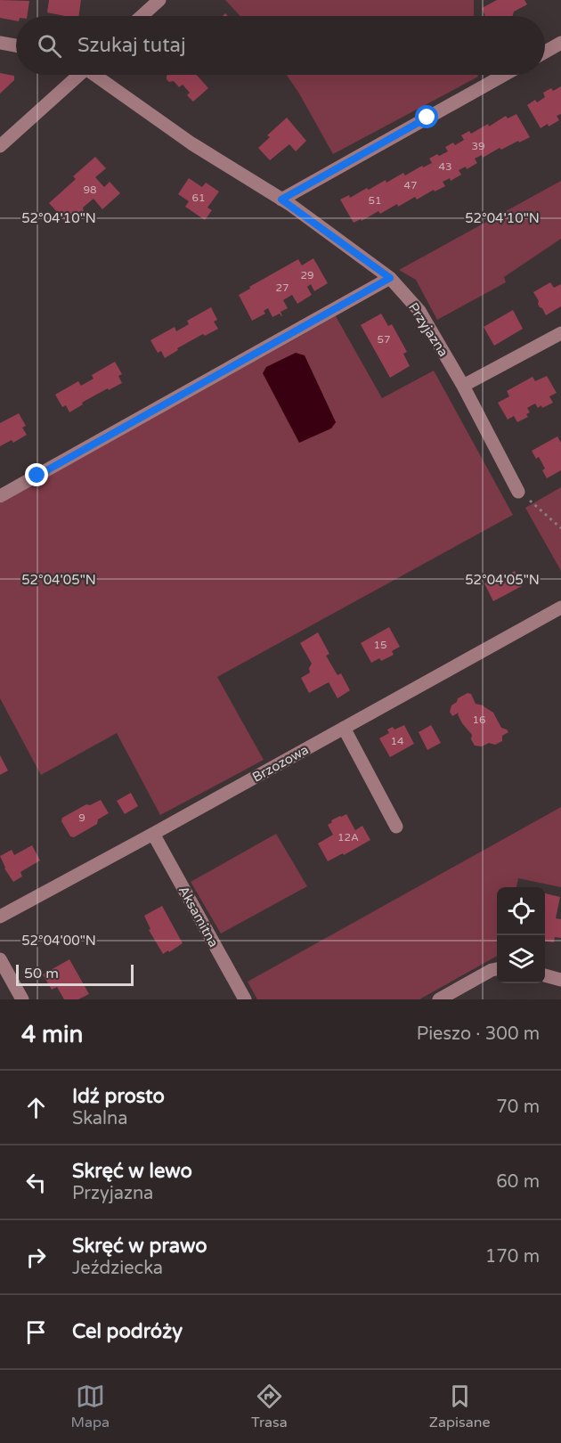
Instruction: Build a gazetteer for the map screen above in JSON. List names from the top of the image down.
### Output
{
  "streets": {
    "street": ["Przyjazna", "Brzozowa", "Aksamitna"]
  },
  "crossings": [
    ["Brzozowa", "Aksamitna"]
  ],
  "house_numbers": [
    "39",
    "43",
    "47",
    "98",
    "61",
    "51",
    "29",
    "27",
    "57",
    "15",
    "16",
    "14",
    "9",
    "12A"
  ],
  "scale_bar": "50 m",
  "page": {
    "search": "Szukaj tutaj",
    "scale": "50 m",
    "heading": ["4 min", "Pieszo · 300 m"],
    "list": [
      ["Idź prosto", "Skalna", "70 m"],
      ["Skręć w lewo", "Przyjazna", "60 m"],
      ["Skręć w prawo", "Jeździecka", "170 m"],
      "Cel podróży"
    ],
    "nav": ["Mapa", "Trasa", "Zapisane"]
  },
  "coordinates": ["52°04'10\"N", "52°04'05\"N", "52°04'00\"N"]
}
